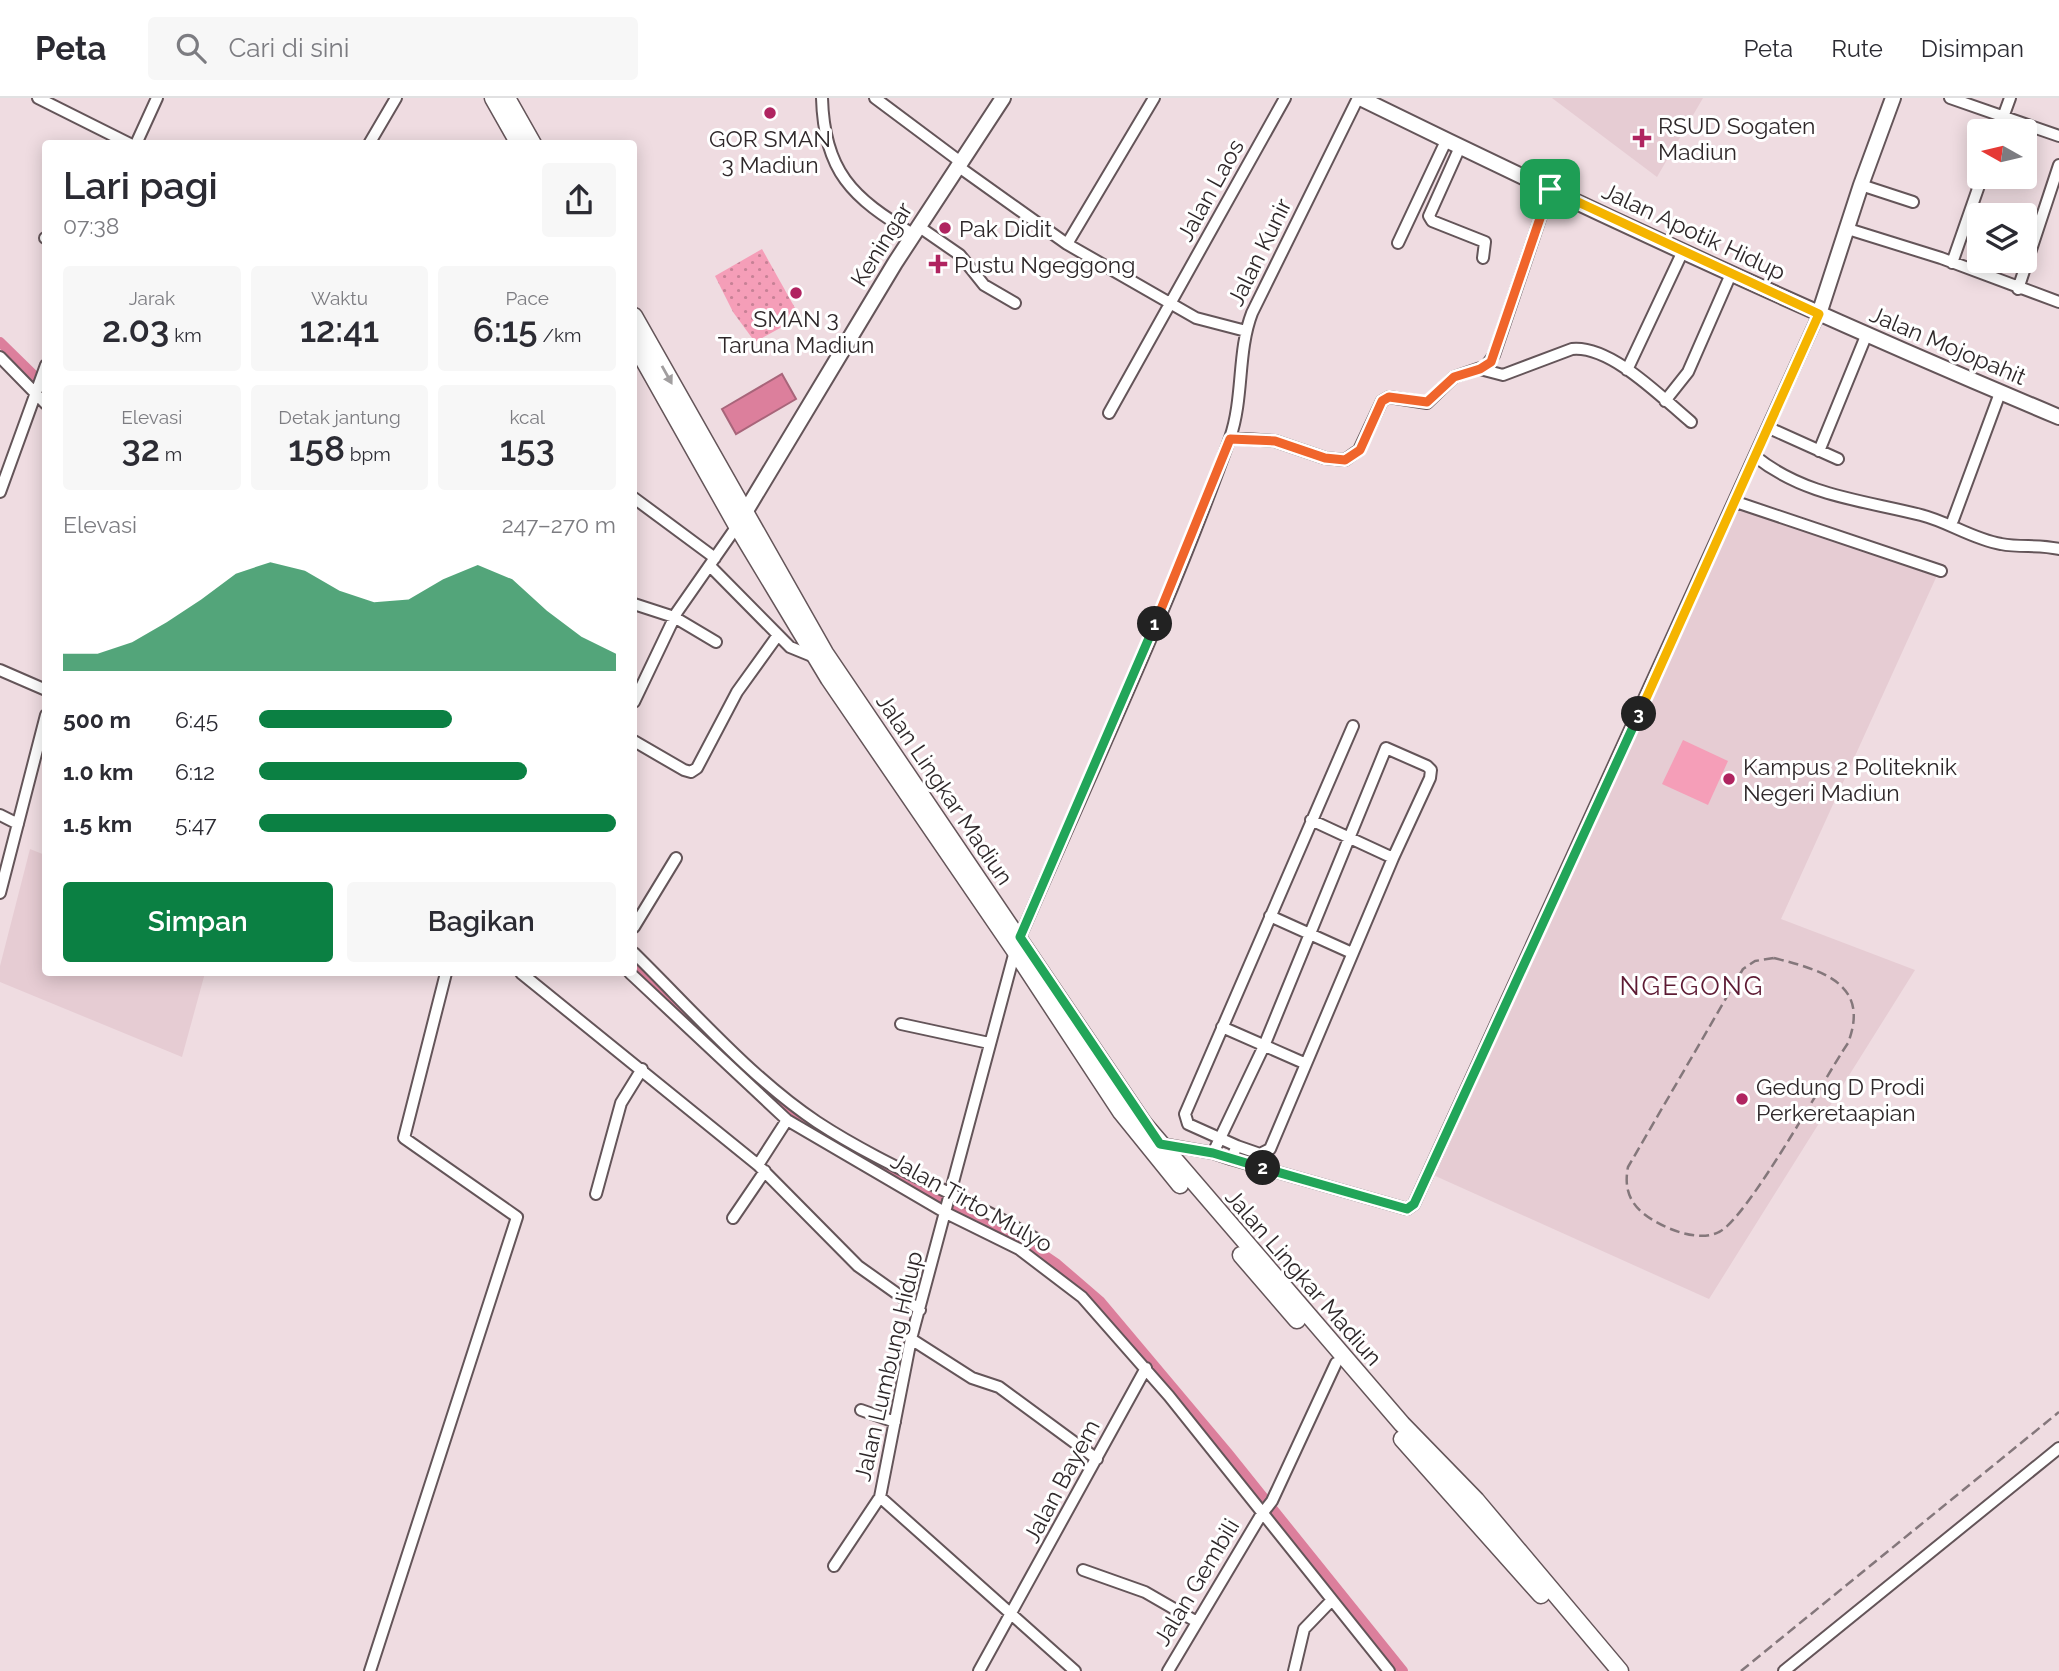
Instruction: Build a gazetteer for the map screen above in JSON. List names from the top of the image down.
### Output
{
  "streets": {
    "main road": ["Jalan Lingkar Madiun"],
    "street": [
      "Jalan Laos",
      "Jalan Apotik Hidup",
      "Keningar",
      "Jalan Kunir",
      "Jalan Mojopahit",
      "Jalan Tirto Mulyo",
      "Jalan Lumbung Hidup",
      "Jalan Bayem",
      "Jalan Gembili"
    ]
  },
  "crossings": [
    ["Jalan Apotik Hidup", "Jalan Kunir"],
    ["Jalan Apotik Hidup", "Jalan Mojopahit"],
    ["Keningar", "Jalan Lingkar Madiun"],
    ["Jalan Kunir", "Jalan Lingkar Madiun"],
    ["Jalan Kunir", "Jalan Lumbung Hidup"],
    ["Jalan Lingkar Madiun", "Jalan Lumbung Hidup"],
    ["Jalan Lingkar Madiun", "Jalan Gembili"],
    ["Jalan Tirto Mulyo", "Jalan Lumbung Hidup"],
    ["Jalan Tirto Mulyo", "Jalan Bayem"],
    ["Jalan Tirto Mulyo", "Jalan Gembili"],
    ["Jalan Lumbung Hidup", "Jalan Bayem"]
  ],
  "districts": ["NGEGONG"],
  "places": {
    "other": [
      "GOR SMAN 3 Madiun",
      "Pak Didit",
      "SMAN 3 Taruna Madiun",
      "Kampus 2 Politeknik Negeri Madiun",
      "Gedung D Prodi Perkeretaapian"
    ],
    "health": ["RSUD Sogaten Madiun", "Pustu Ngeggong"]
  },
  "north": "left",
  "page": {
    "header": "Peta",
    "search": "Cari di sini",
    "nav": ["Peta", "Rute", "Disimpan"],
    "heading": ["Lari pagi", "07:38"],
    "stats": [
      ["Jarak", "2.03 km"],
      ["Waktu", "12:41"],
      ["Pace", "6:15 /km"],
      ["Elevasi", "32 m"],
      ["Detak jantung", "158 bpm"],
      ["kcal", "153"]
    ],
    "chart": ["Elevasi", "247–270 m"],
    "pins": ["1", "3", "2"],
    "list": [
      {
        "name": "500 m",
        "note": "6:45"
      },
      {
        "name": "1.0 km",
        "note": "6:12"
      },
      {
        "name": "1.5 km",
        "note": "5:47"
      }
    ],
    "buttons": ["Simpan", "Bagikan"]
  }
}
